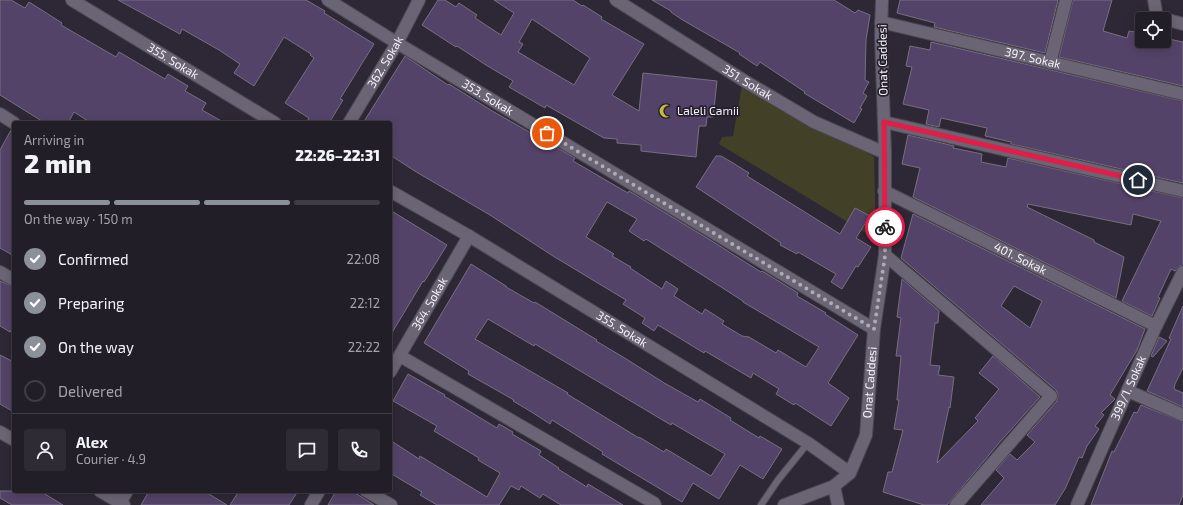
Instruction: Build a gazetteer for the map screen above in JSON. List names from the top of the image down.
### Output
{
  "streets": {
    "street": [
      "397. Sokak",
      "Onat Caddesi",
      "355. Sokak",
      "362. Sokak",
      "351. Sokak",
      "353. Sokak",
      "401. Sokak",
      "364. Sokak",
      "399/1. Sokak"
    ]
  },
  "crossings": [
    ["397. Sokak", "Onat Caddesi"],
    ["Onat Caddesi", "355. Sokak"],
    ["Onat Caddesi", "351. Sokak"],
    ["Onat Caddesi", "353. Sokak"],
    ["Onat Caddesi", "401. Sokak"],
    ["355. Sokak", "364. Sokak"],
    ["362. Sokak", "353. Sokak"],
    ["401. Sokak", "399/1. Sokak"]
  ],
  "places": {
    "mosque": ["Laleli Camii"]
  },
  "page": {
    "heading": ["2 min", "Arriving in", "22:26–22:31"],
    "panel": ["Alex", "Courier · 4.9"],
    "bar": "On the way · 150 m",
    "list": [
      ["Confirmed", "22:08"],
      ["Preparing", "22:12"],
      ["On the way", "22:22"],
      "Delivered"
    ]
  }
}
